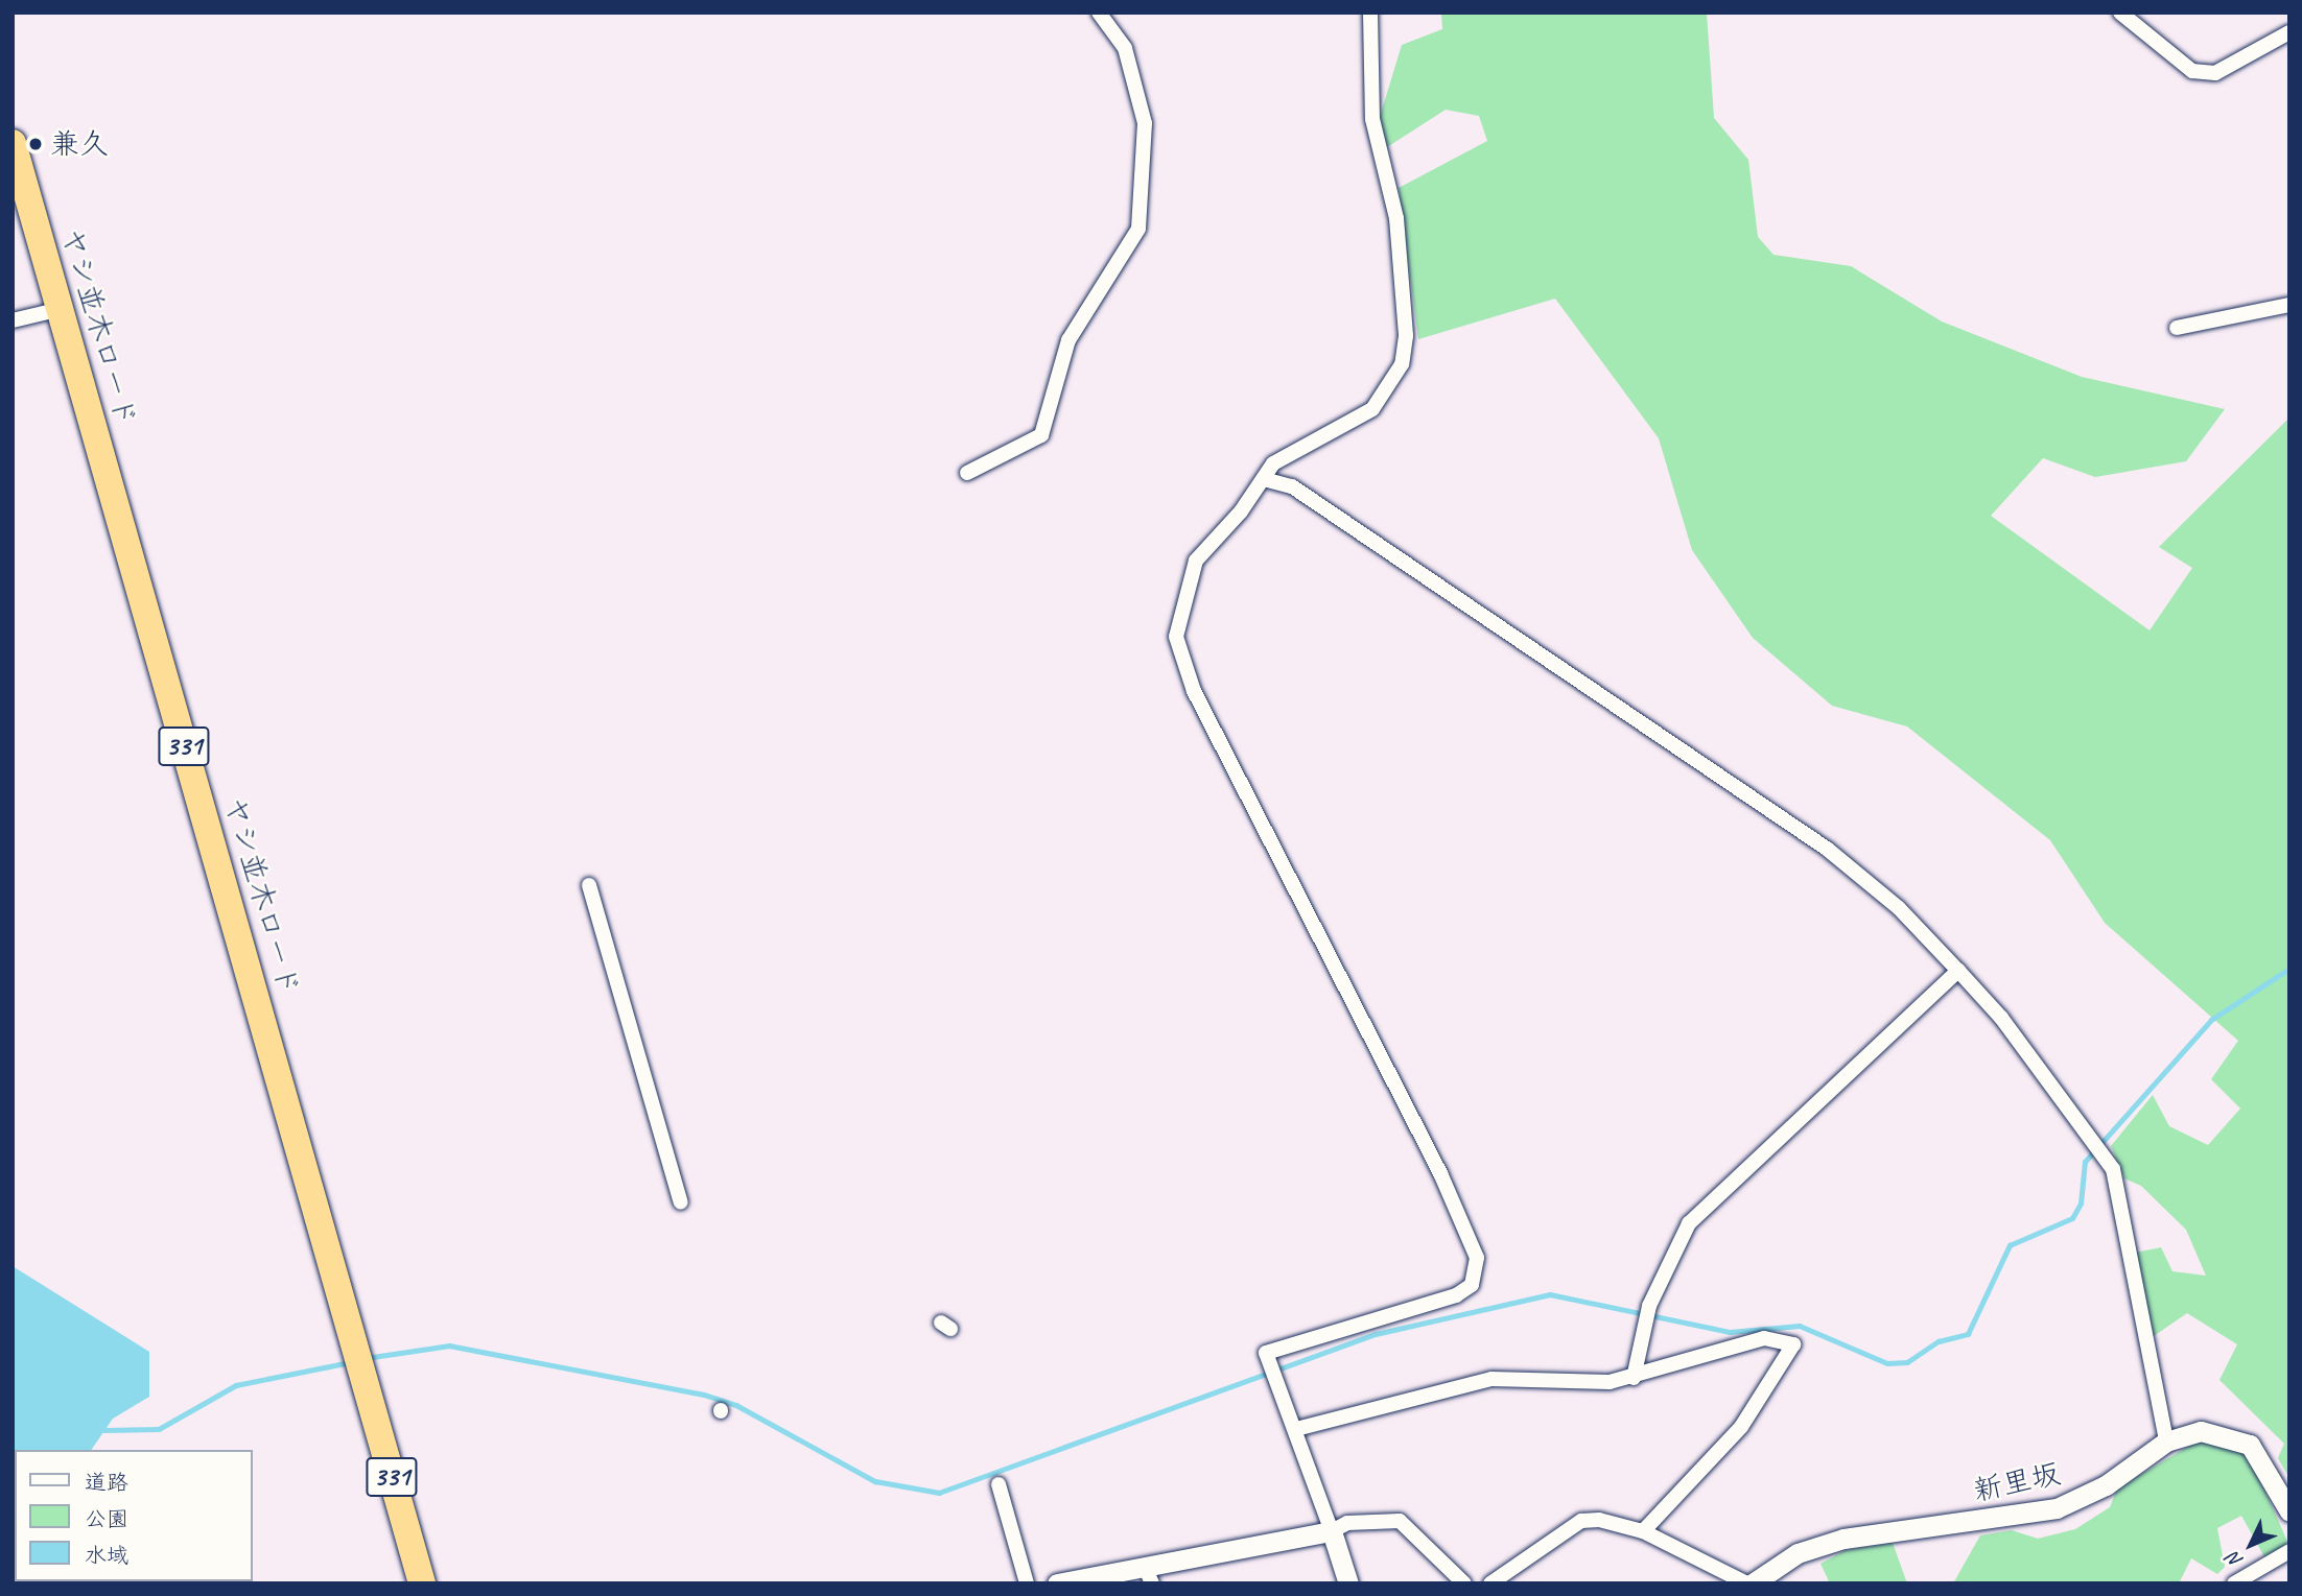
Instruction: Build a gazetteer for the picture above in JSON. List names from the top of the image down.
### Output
{
  "streets": {
    "highway": ["ヤシ並木ロード", "331"],
    "main road": ["新里坂"]
  },
  "places": ["兼久"],
  "legend": ["道路", "公園", "水域"],
  "north": "bottom left"
}
